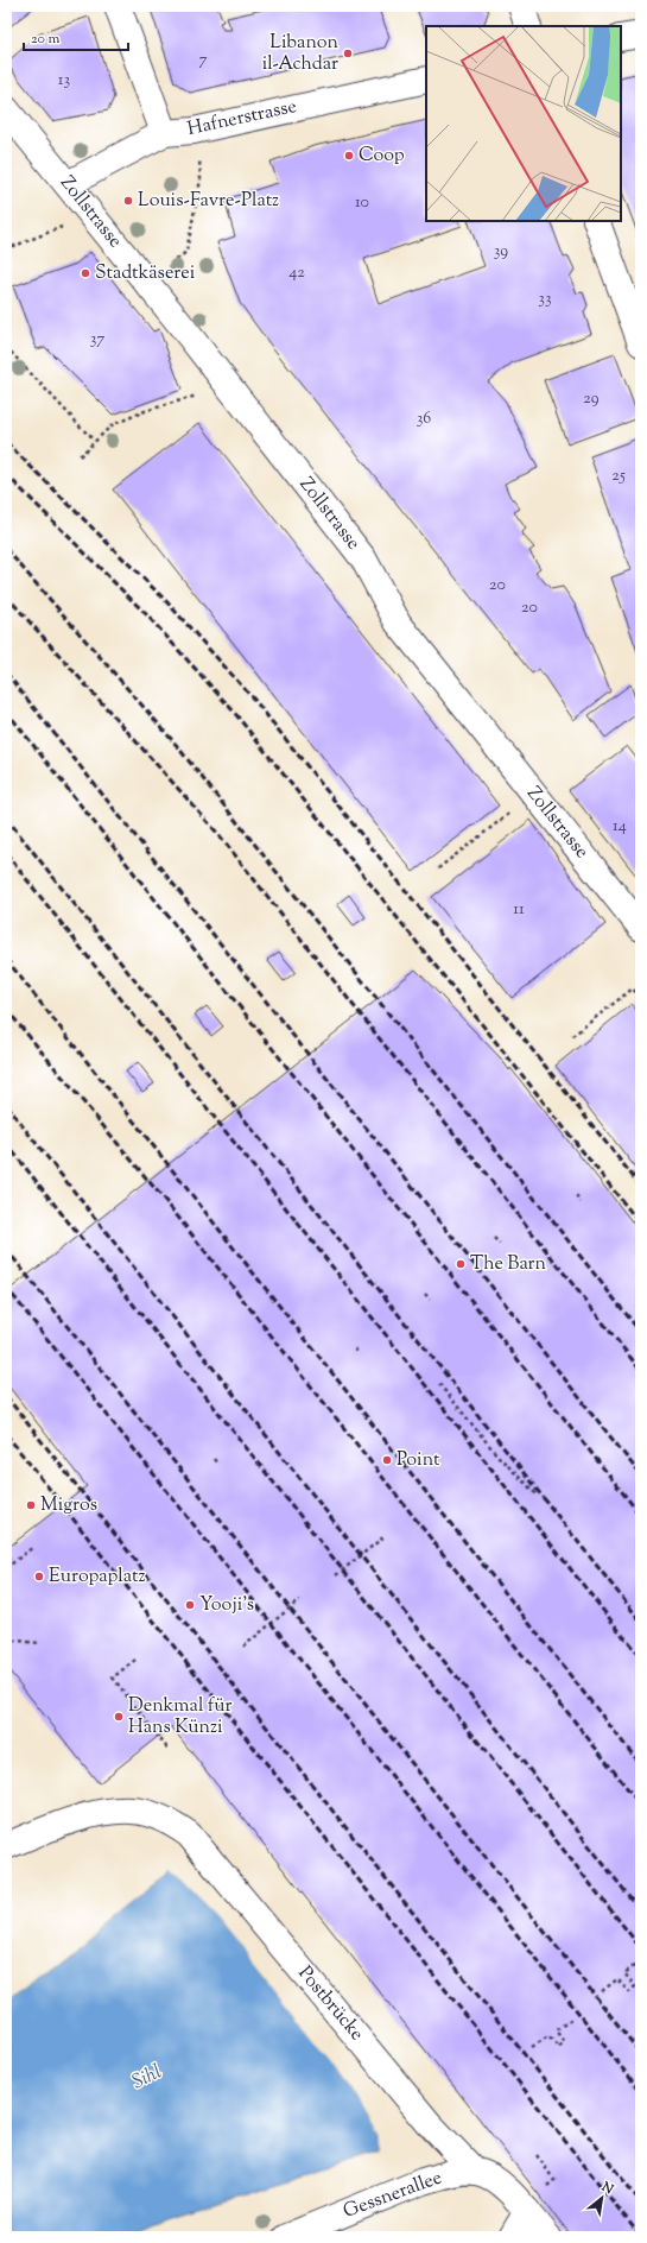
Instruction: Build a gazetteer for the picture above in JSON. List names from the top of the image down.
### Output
{
  "streets": {
    "street": [
      "Hafnerstrasse",
      "Zollstrasse",
      "Postbrücke",
      "Gessnerallee"
    ]
  },
  "crossings": [
    ["Hafnerstrasse", "Zollstrasse"],
    ["Postbrücke", "Gessnerallee"]
  ],
  "water": ["Sihl"],
  "places": [
    "Libanon il-Achdar",
    "Coop",
    "Louis-Favre-Platz",
    "Stadtkäserei",
    "The Barn",
    "Point",
    "Migros",
    "Europaplatz",
    "Yooji's",
    "Denkmal für Hans Künzi"
  ],
  "house_numbers": [
    "7",
    "13",
    "10",
    "39",
    "42",
    "33",
    "37",
    "29",
    "36",
    "25",
    "20",
    "20",
    "14",
    "11"
  ],
  "scale_bar": "20 m",
  "north": "top right"
}
